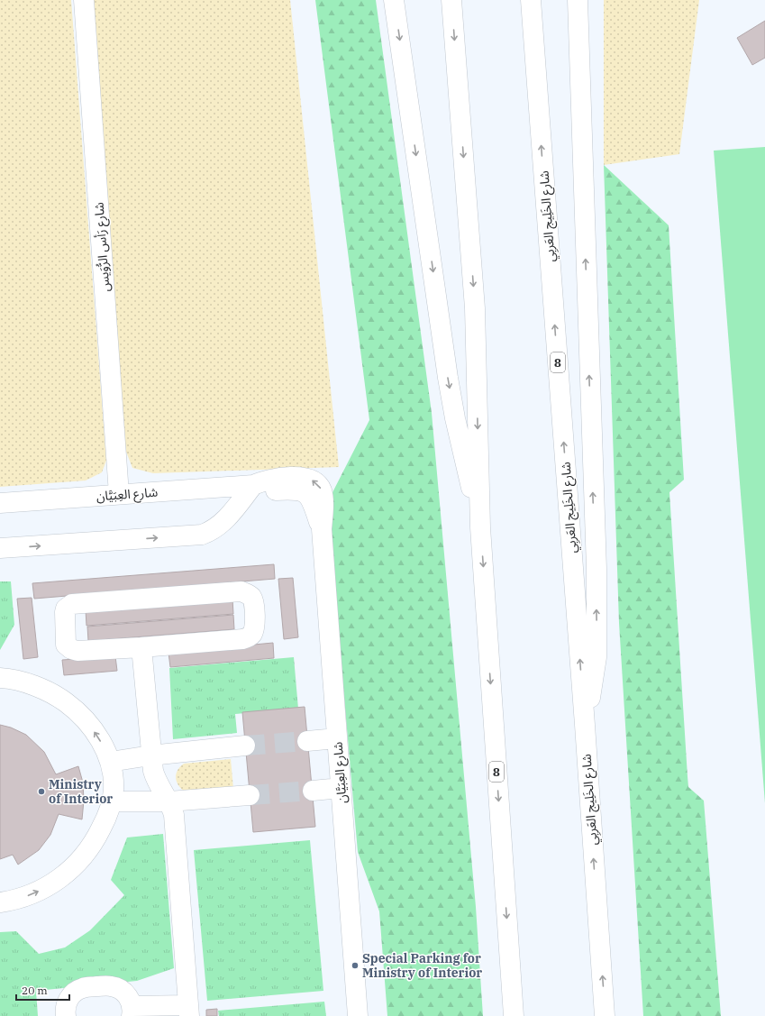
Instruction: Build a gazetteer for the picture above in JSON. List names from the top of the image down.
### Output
{
  "streets": {
    "main road": [
      "شارع الخَلِيج العَربِي",
      "شارع رَأس الرُّوَيس",
      "8",
      "شارع العِبَيَّان"
    ]
  },
  "crossings": [
    ["شارع رَأس الرُّوَيس", "شارع العِبَيَّان"]
  ],
  "places": ["Ministry of Interior", "Special Parking for Ministry of Interior"],
  "scale_bar": "20 m"
}
